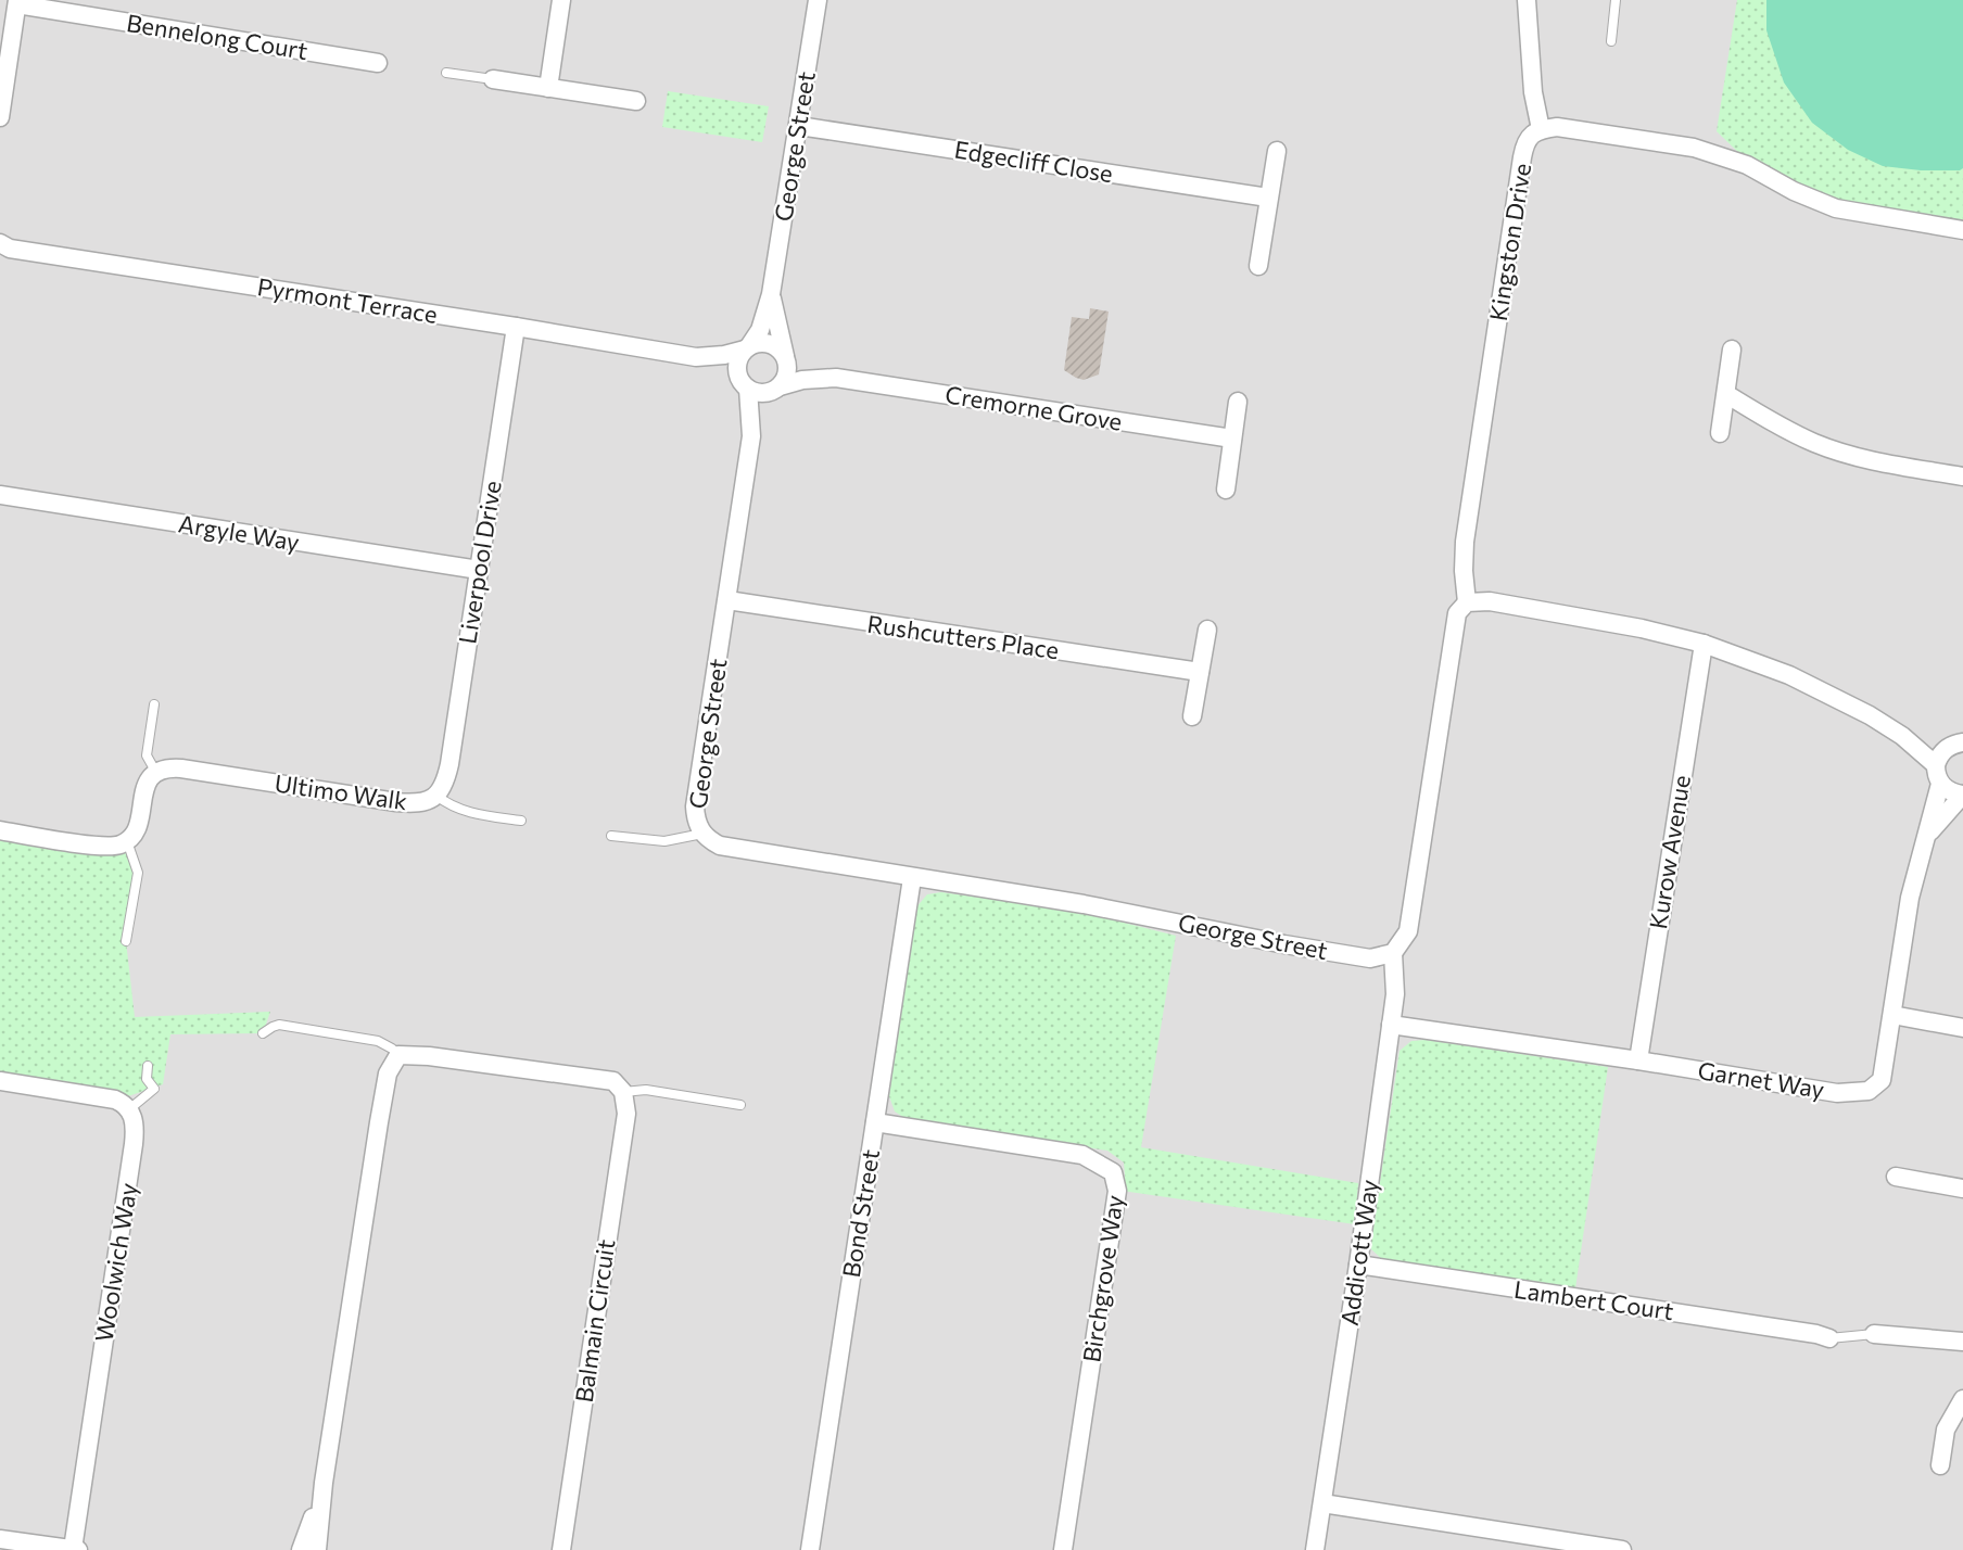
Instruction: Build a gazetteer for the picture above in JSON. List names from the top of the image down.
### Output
{
  "streets": {
    "street": [
      "Bennelong Court",
      "George Street",
      "Edgecliff Close",
      "Kingston Drive",
      "Pyrmont Terrace",
      "Cremorne Grove",
      "Argyle Way",
      "Liverpool Drive",
      "Rushcutters Place",
      "Ultimo Walk",
      "Kurow Avenue",
      "Garnet Way",
      "Bond Street",
      "Addicott Way",
      "Woolwich Way",
      "Birchgrove Way",
      "Lambert Court",
      "Balmain Circuit"
    ]
  },
  "crossings": [
    ["George Street", "Edgecliff Close"],
    ["George Street", "Pyrmont Terrace"],
    ["George Street", "Cremorne Grove"],
    ["George Street", "Rushcutters Place"],
    ["George Street", "Bond Street"],
    ["George Street", "Addicott Way"],
    ["Pyrmont Terrace", "Cremorne Grove"],
    ["Pyrmont Terrace", "Liverpool Drive"],
    ["Argyle Way", "Liverpool Drive"],
    ["Liverpool Drive", "Ultimo Walk"],
    ["Kurow Avenue", "Garnet Way"],
    ["Garnet Way", "Addicott Way"],
    ["Bond Street", "Birchgrove Way"],
    ["Addicott Way", "Lambert Court"]
  ]
}
